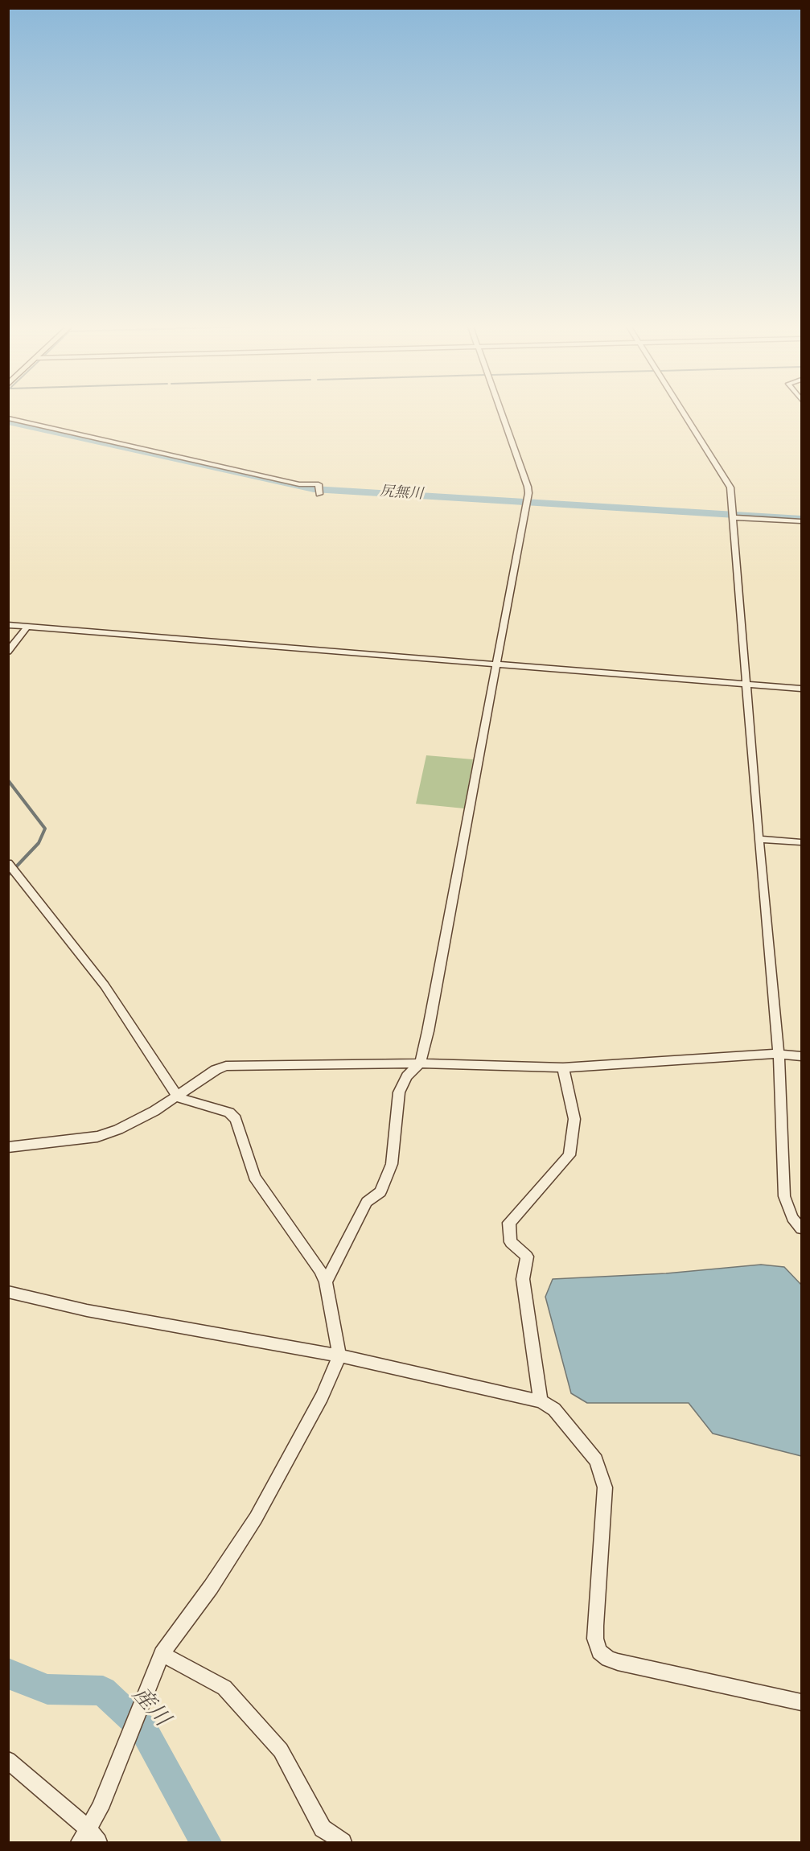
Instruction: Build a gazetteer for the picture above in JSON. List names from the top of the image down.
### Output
{
  "water": ["尻無川", "産川"]
}
